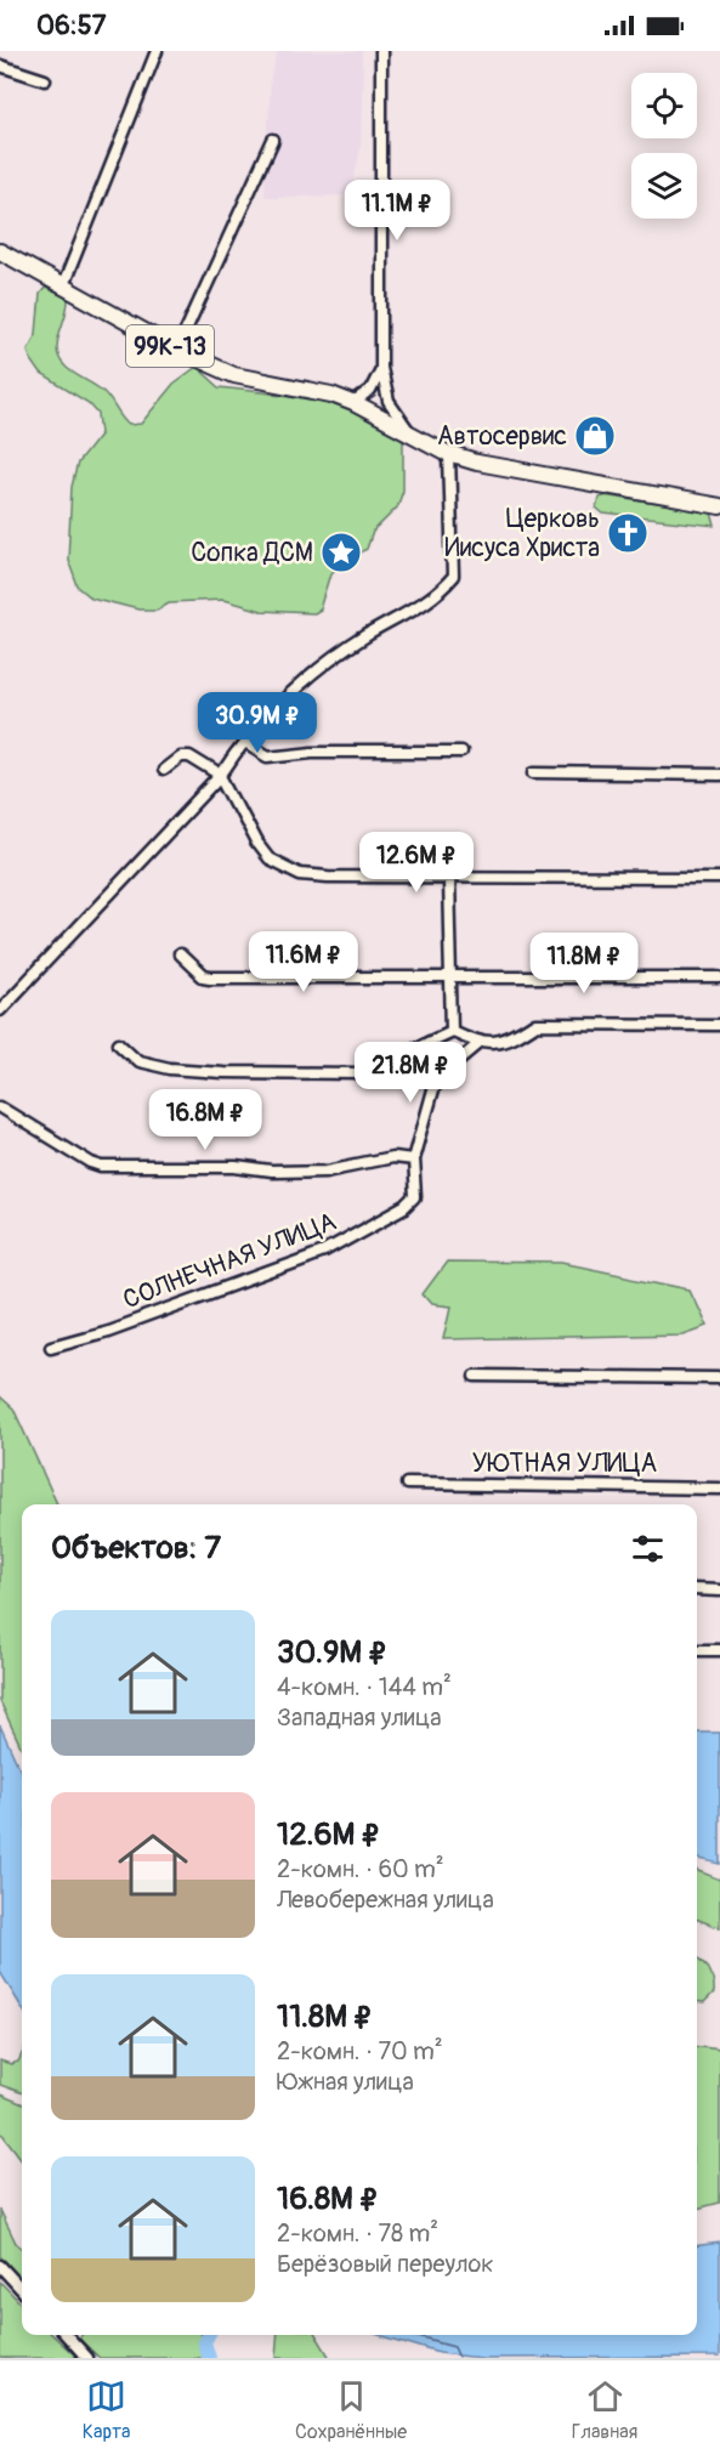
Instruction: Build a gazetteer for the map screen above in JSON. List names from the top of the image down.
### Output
{
  "streets": {
    "main road": ["99К-13"],
    "street": ["СОЛНЕЧНАЯ УЛИЦА", "УЮТНАЯ УЛИЦА"]
  },
  "places": {
    "shop": ["Автосервис"],
    "church": ["Церковь Иисуса Христа"],
    "place": ["Сопка ДСМ"]
  },
  "page": {
    "status": "06:57",
    "price": [
      "11.1M ₽",
      "30.9M ₽",
      "12.6M ₽",
      "11.6M ₽",
      "11.8M ₽",
      "21.8M ₽",
      "16.8M ₽"
    ],
    "heading": "Объектов: 7",
    "list": [
      {
        "name": "30.9M ₽",
        "note": "4-комн. · 144 m² · Западная улица"
      },
      {
        "name": "12.6M ₽",
        "note": "2-комн. · 60 m² · Левобережная улица"
      },
      {
        "name": "11.8M ₽",
        "note": "2-комн. · 70 m² · Южная улица"
      },
      {
        "name": "16.8M ₽",
        "note": "2-комн. · 78 m² · Берёзовый переулок"
      }
    ],
    "tabs": ["Карта", "Сохранённые", "Главная"]
  }
}
